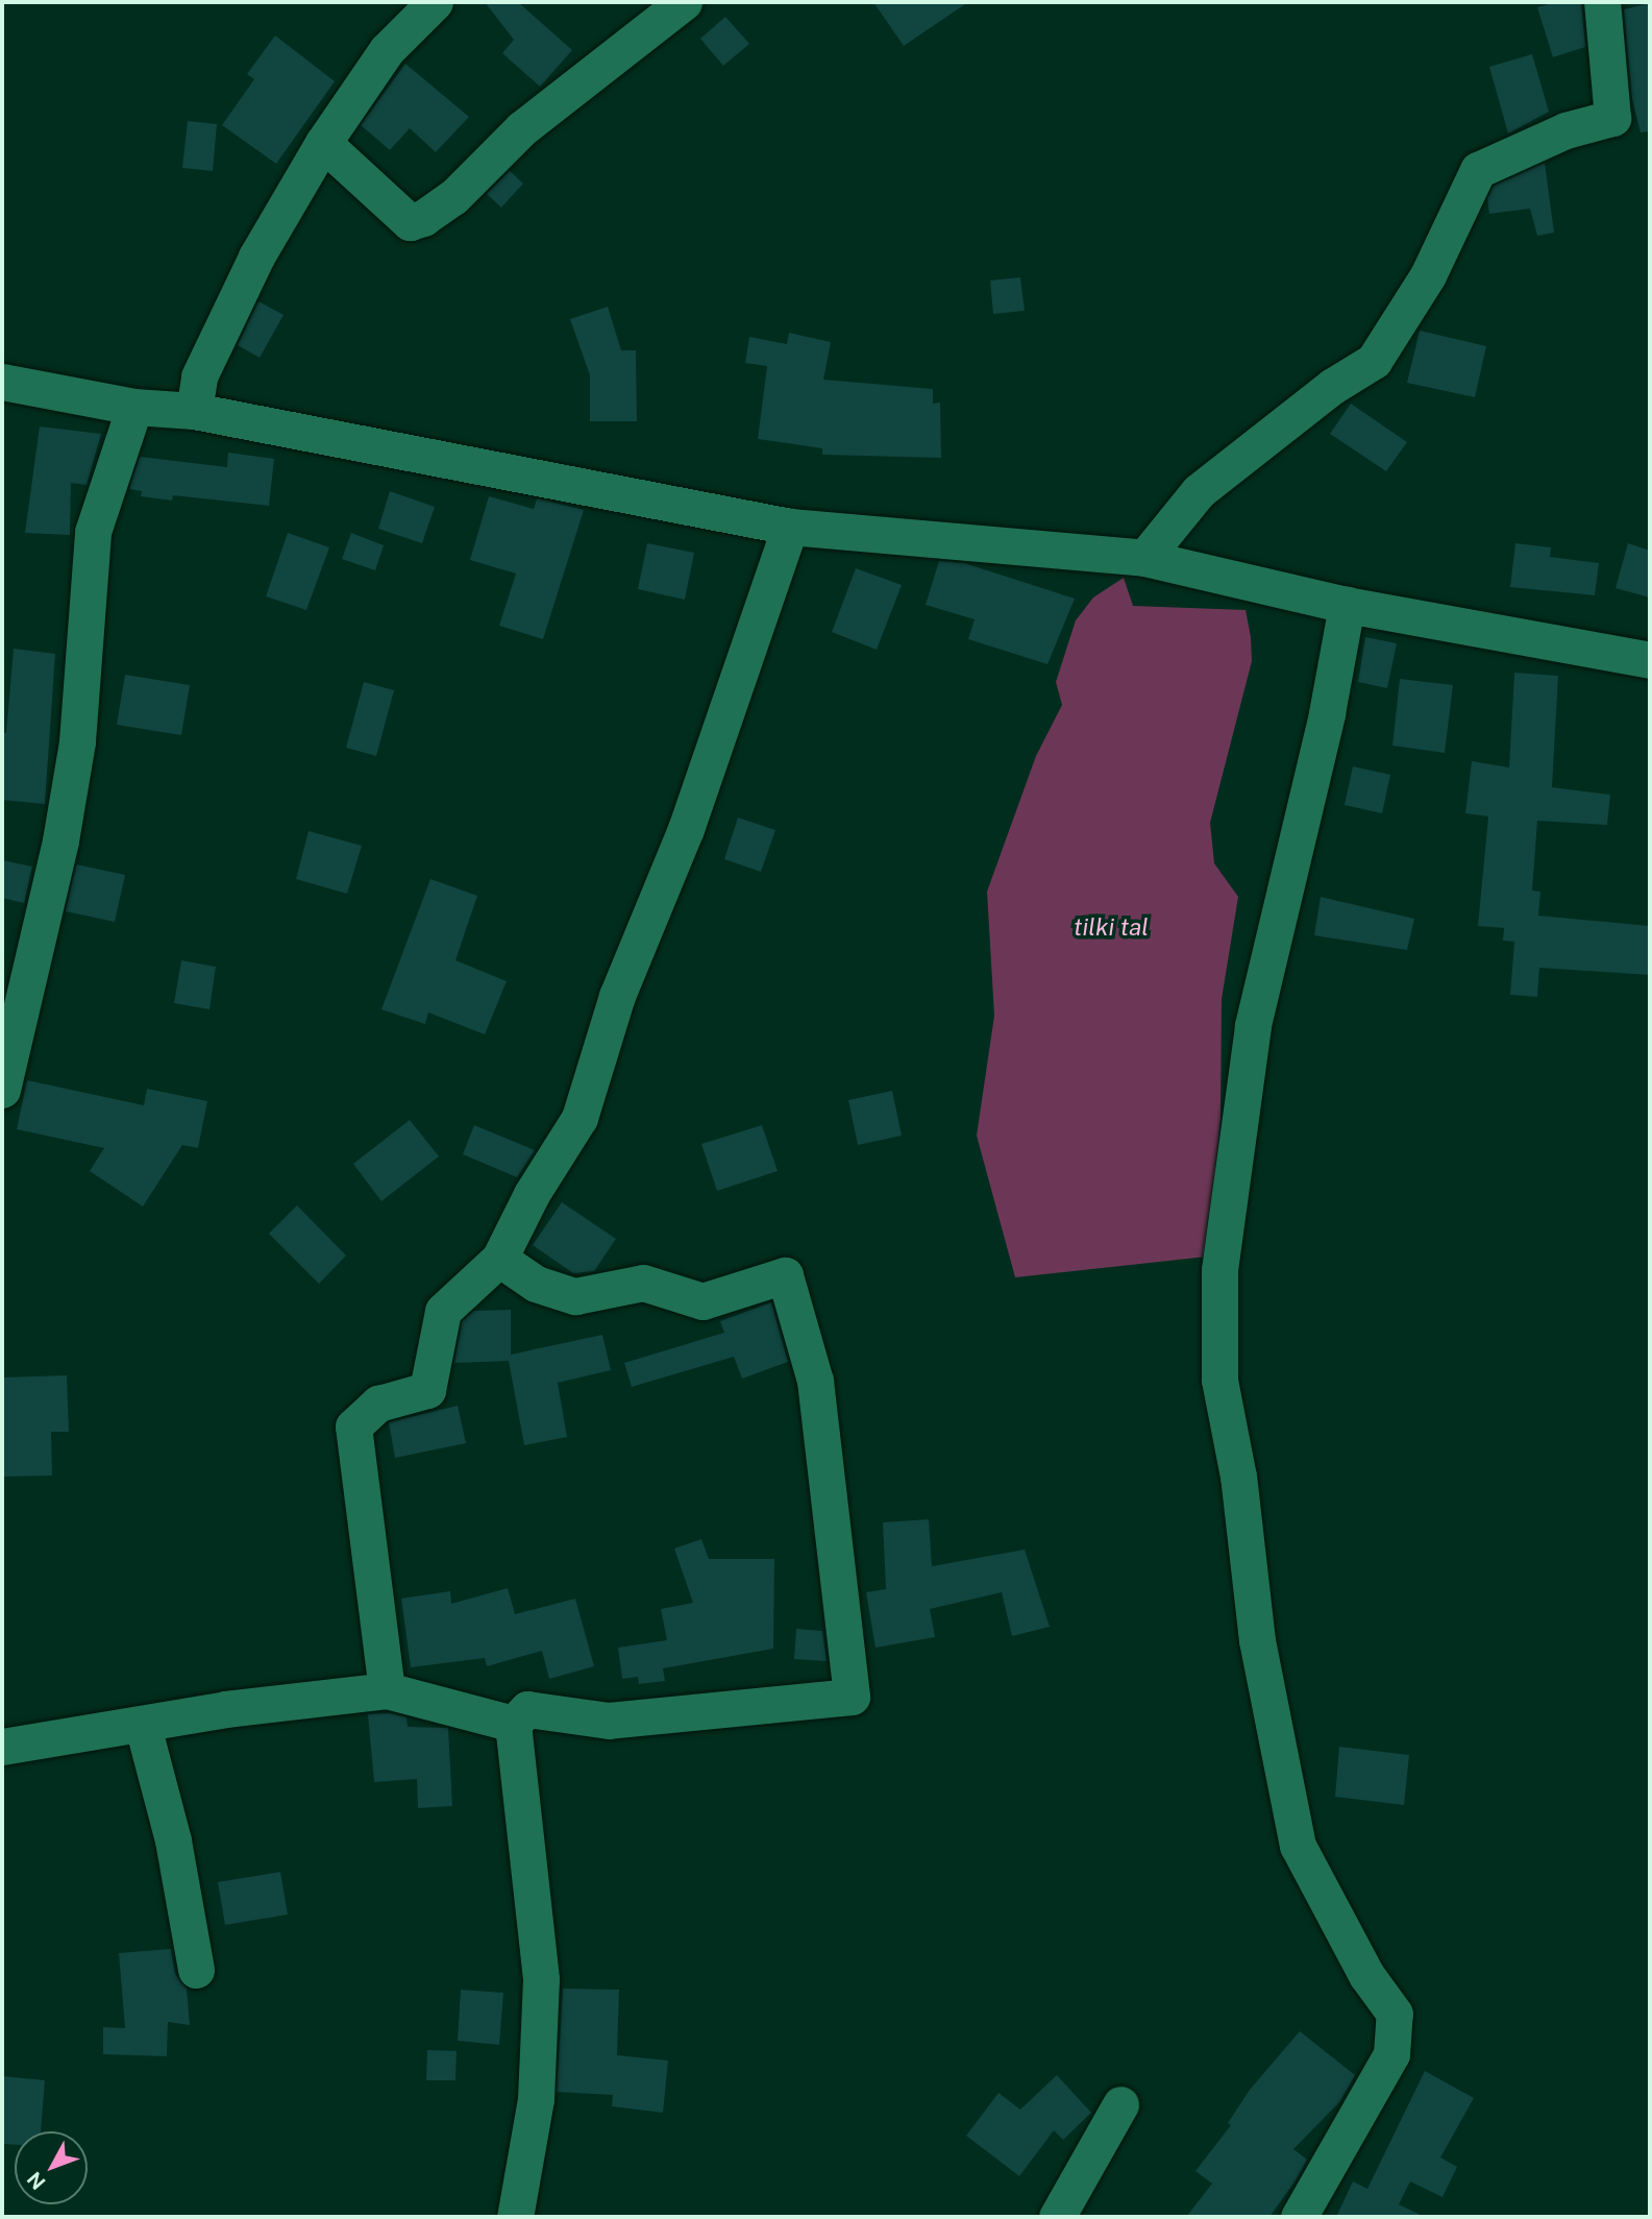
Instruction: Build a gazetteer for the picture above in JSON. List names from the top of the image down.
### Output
{
  "water": ["tilki tal"],
  "north": "bottom left"
}
